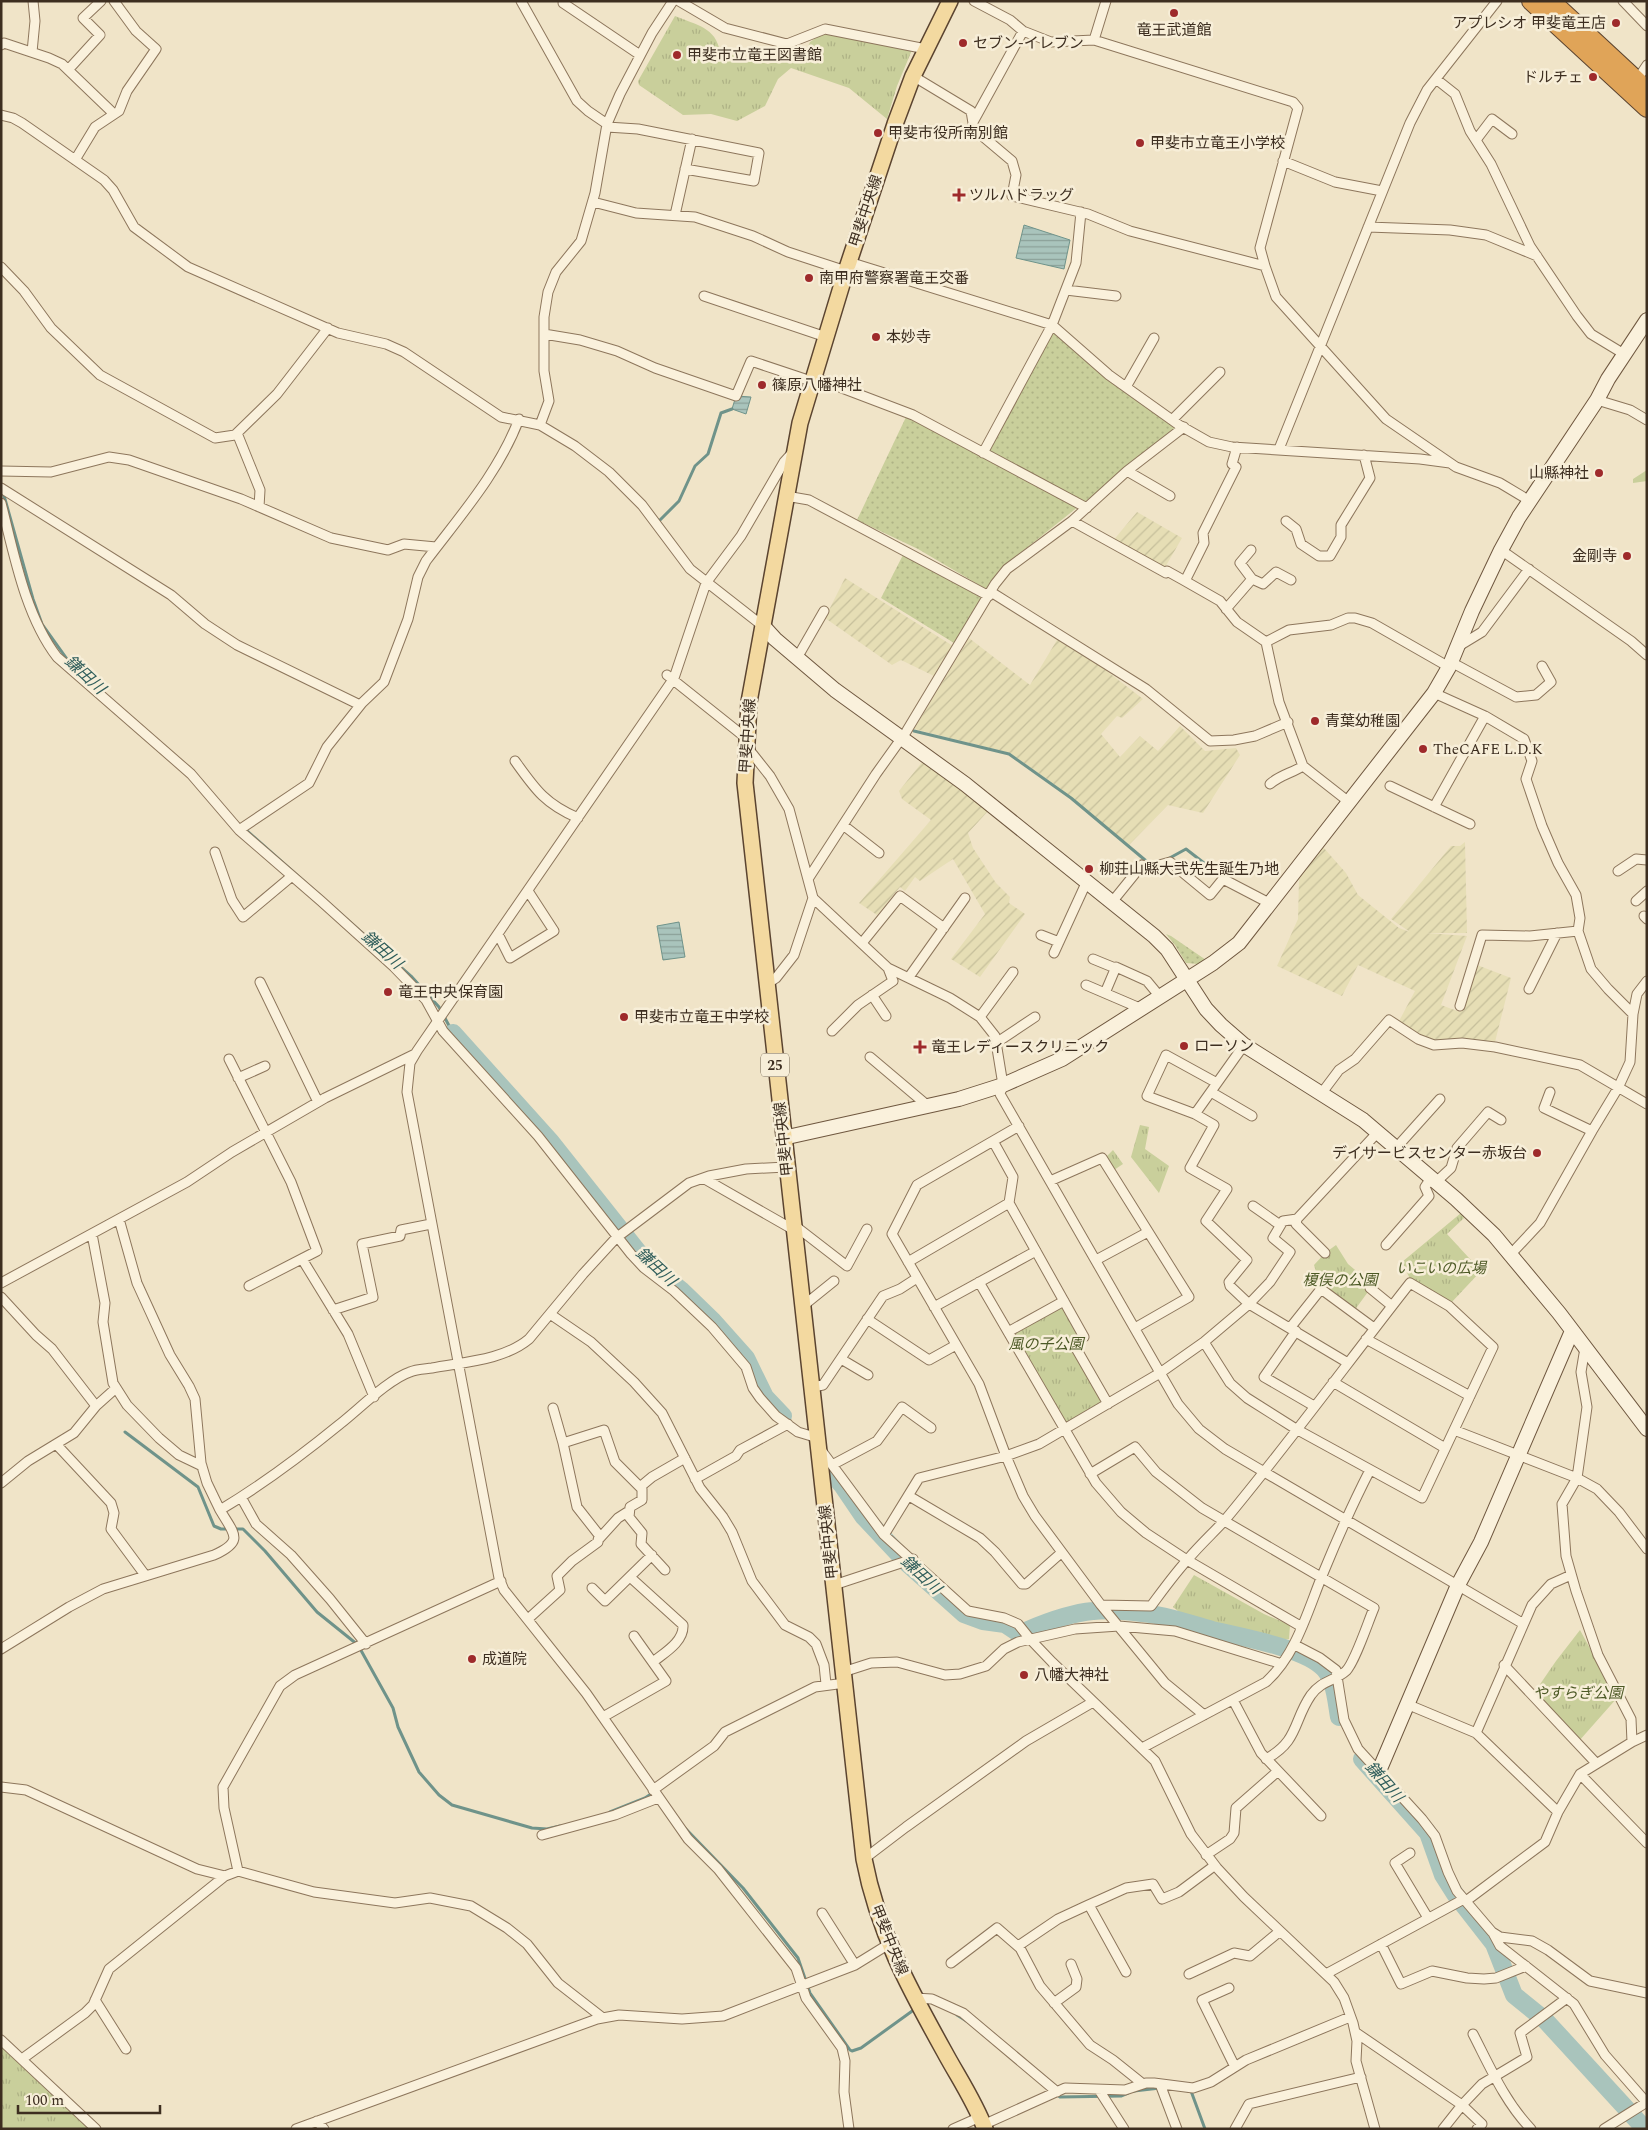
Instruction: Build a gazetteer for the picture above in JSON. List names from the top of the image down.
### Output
{
  "streets": {
    "main road": ["甲斐中央線", "25"]
  },
  "water": ["鎌田川"],
  "parks": [
    "いこいの広場",
    "榎俣の公園",
    "風の子公園",
    "やすらぎ公園"
  ],
  "places": {
    "other": [
      "竜王武道館",
      "アプレシオ 甲斐竜王店",
      "セブン-イレブン",
      "甲斐市立竜王図書館",
      "ドルチェ",
      "甲斐市役所南別館",
      "甲斐市立竜王小学校",
      "南甲府警察署竜王交番",
      "本妙寺",
      "篠原八幡神社",
      "山縣神社",
      "金剛寺",
      "青葉幼稚園",
      "TheCAFE L.D.K",
      "柳荘山縣大弐先生誕生乃地",
      "竜王中央保育園",
      "甲斐市立竜王中学校",
      "ローソン",
      "デイサービスセンター赤坂台",
      "成道院",
      "八幡大神社"
    ],
    "health": ["ツルハドラッグ", "竜王レディースクリニック"]
  },
  "scale_bar": "100 m"
}
